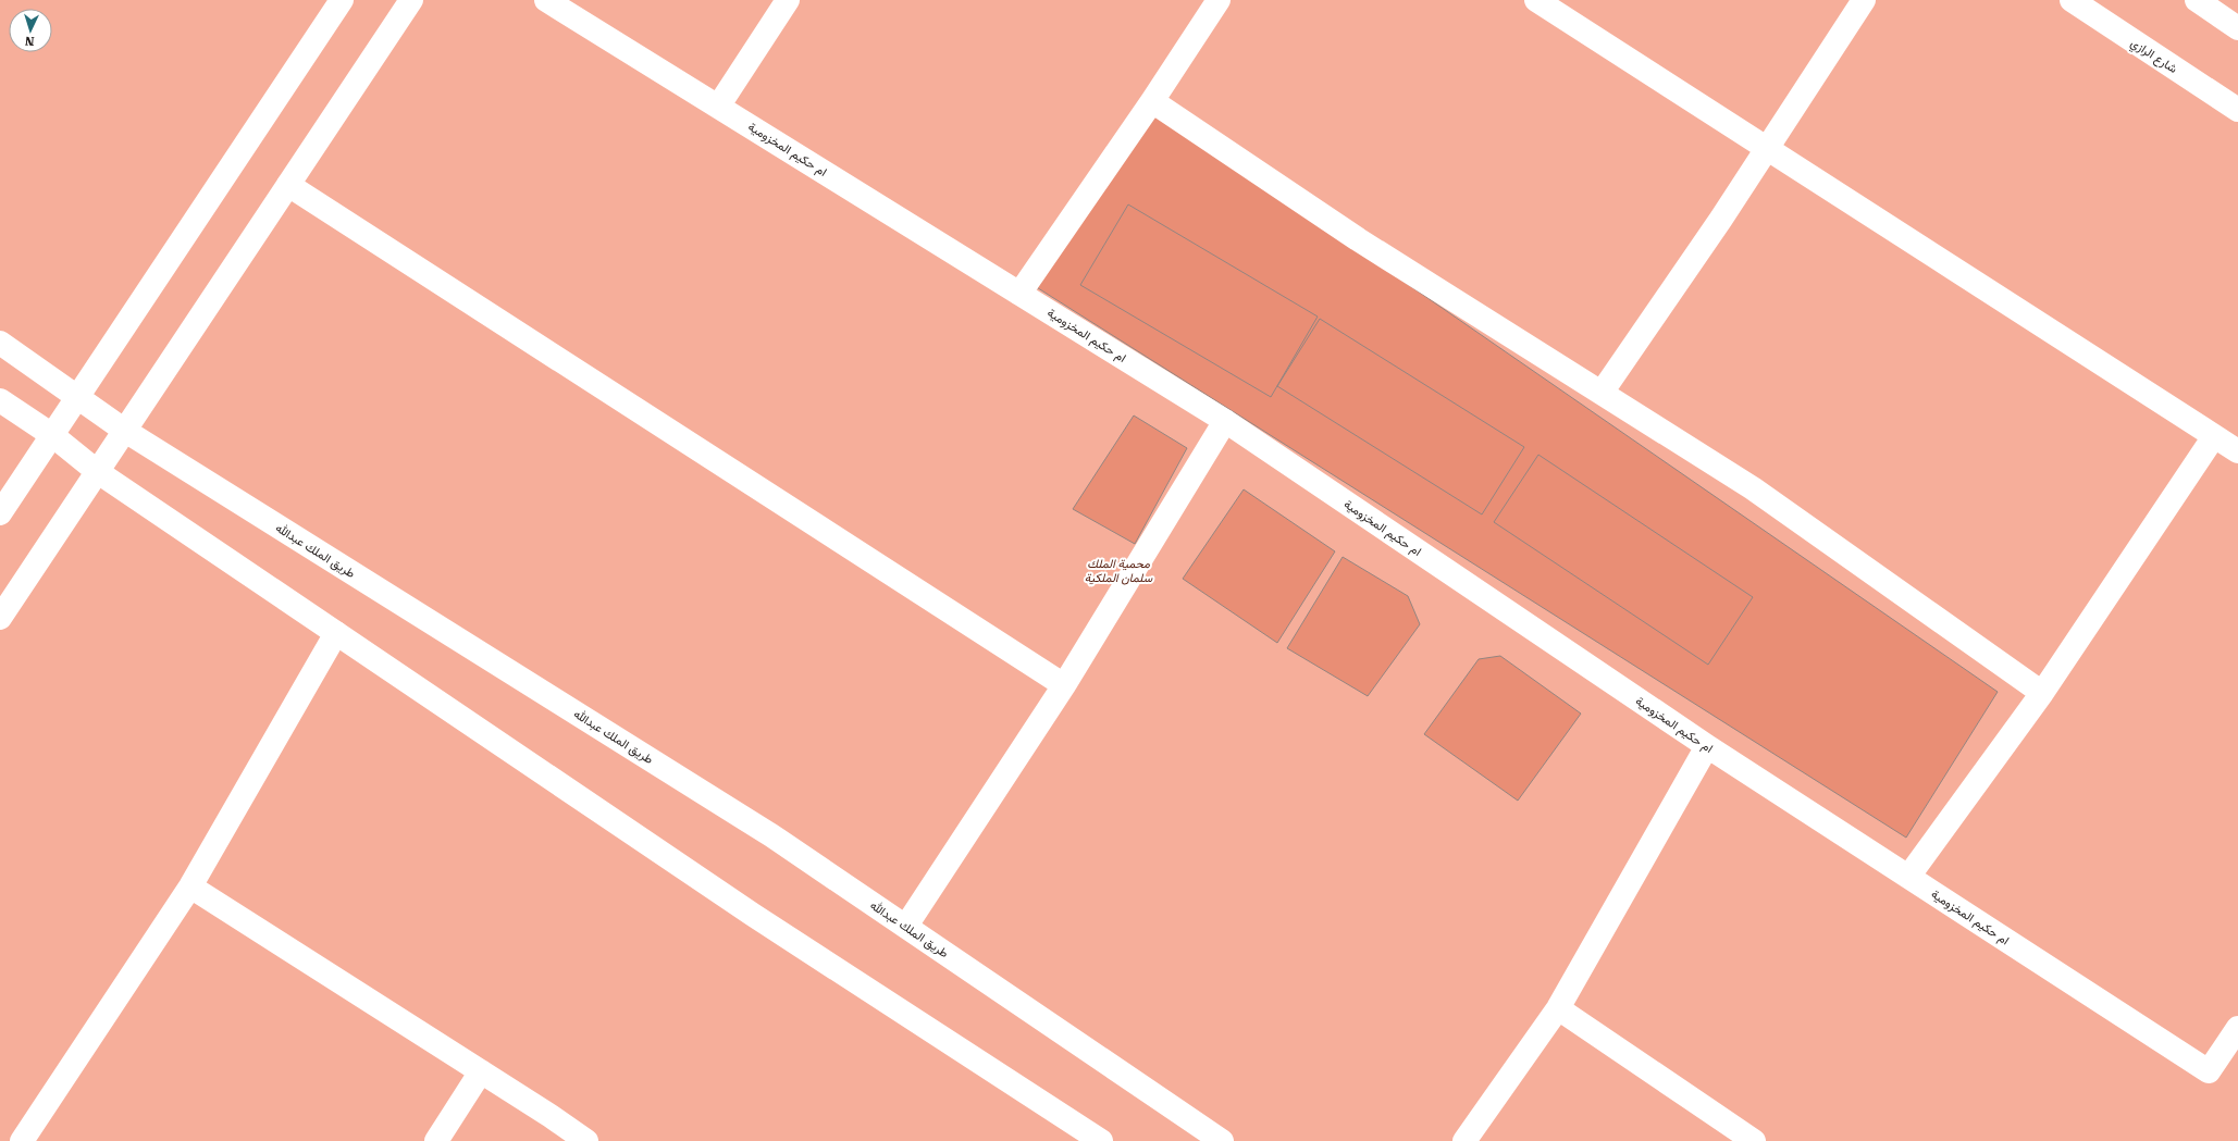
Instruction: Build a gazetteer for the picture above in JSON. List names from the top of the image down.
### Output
{
  "streets": {
    "street": ["شارع الرازي", "ام حكيم المخزومية", "طريق الملك عبدالله"]
  },
  "parks": ["محمية الملك سلمان الملكية"],
  "north": "bottom"
}
